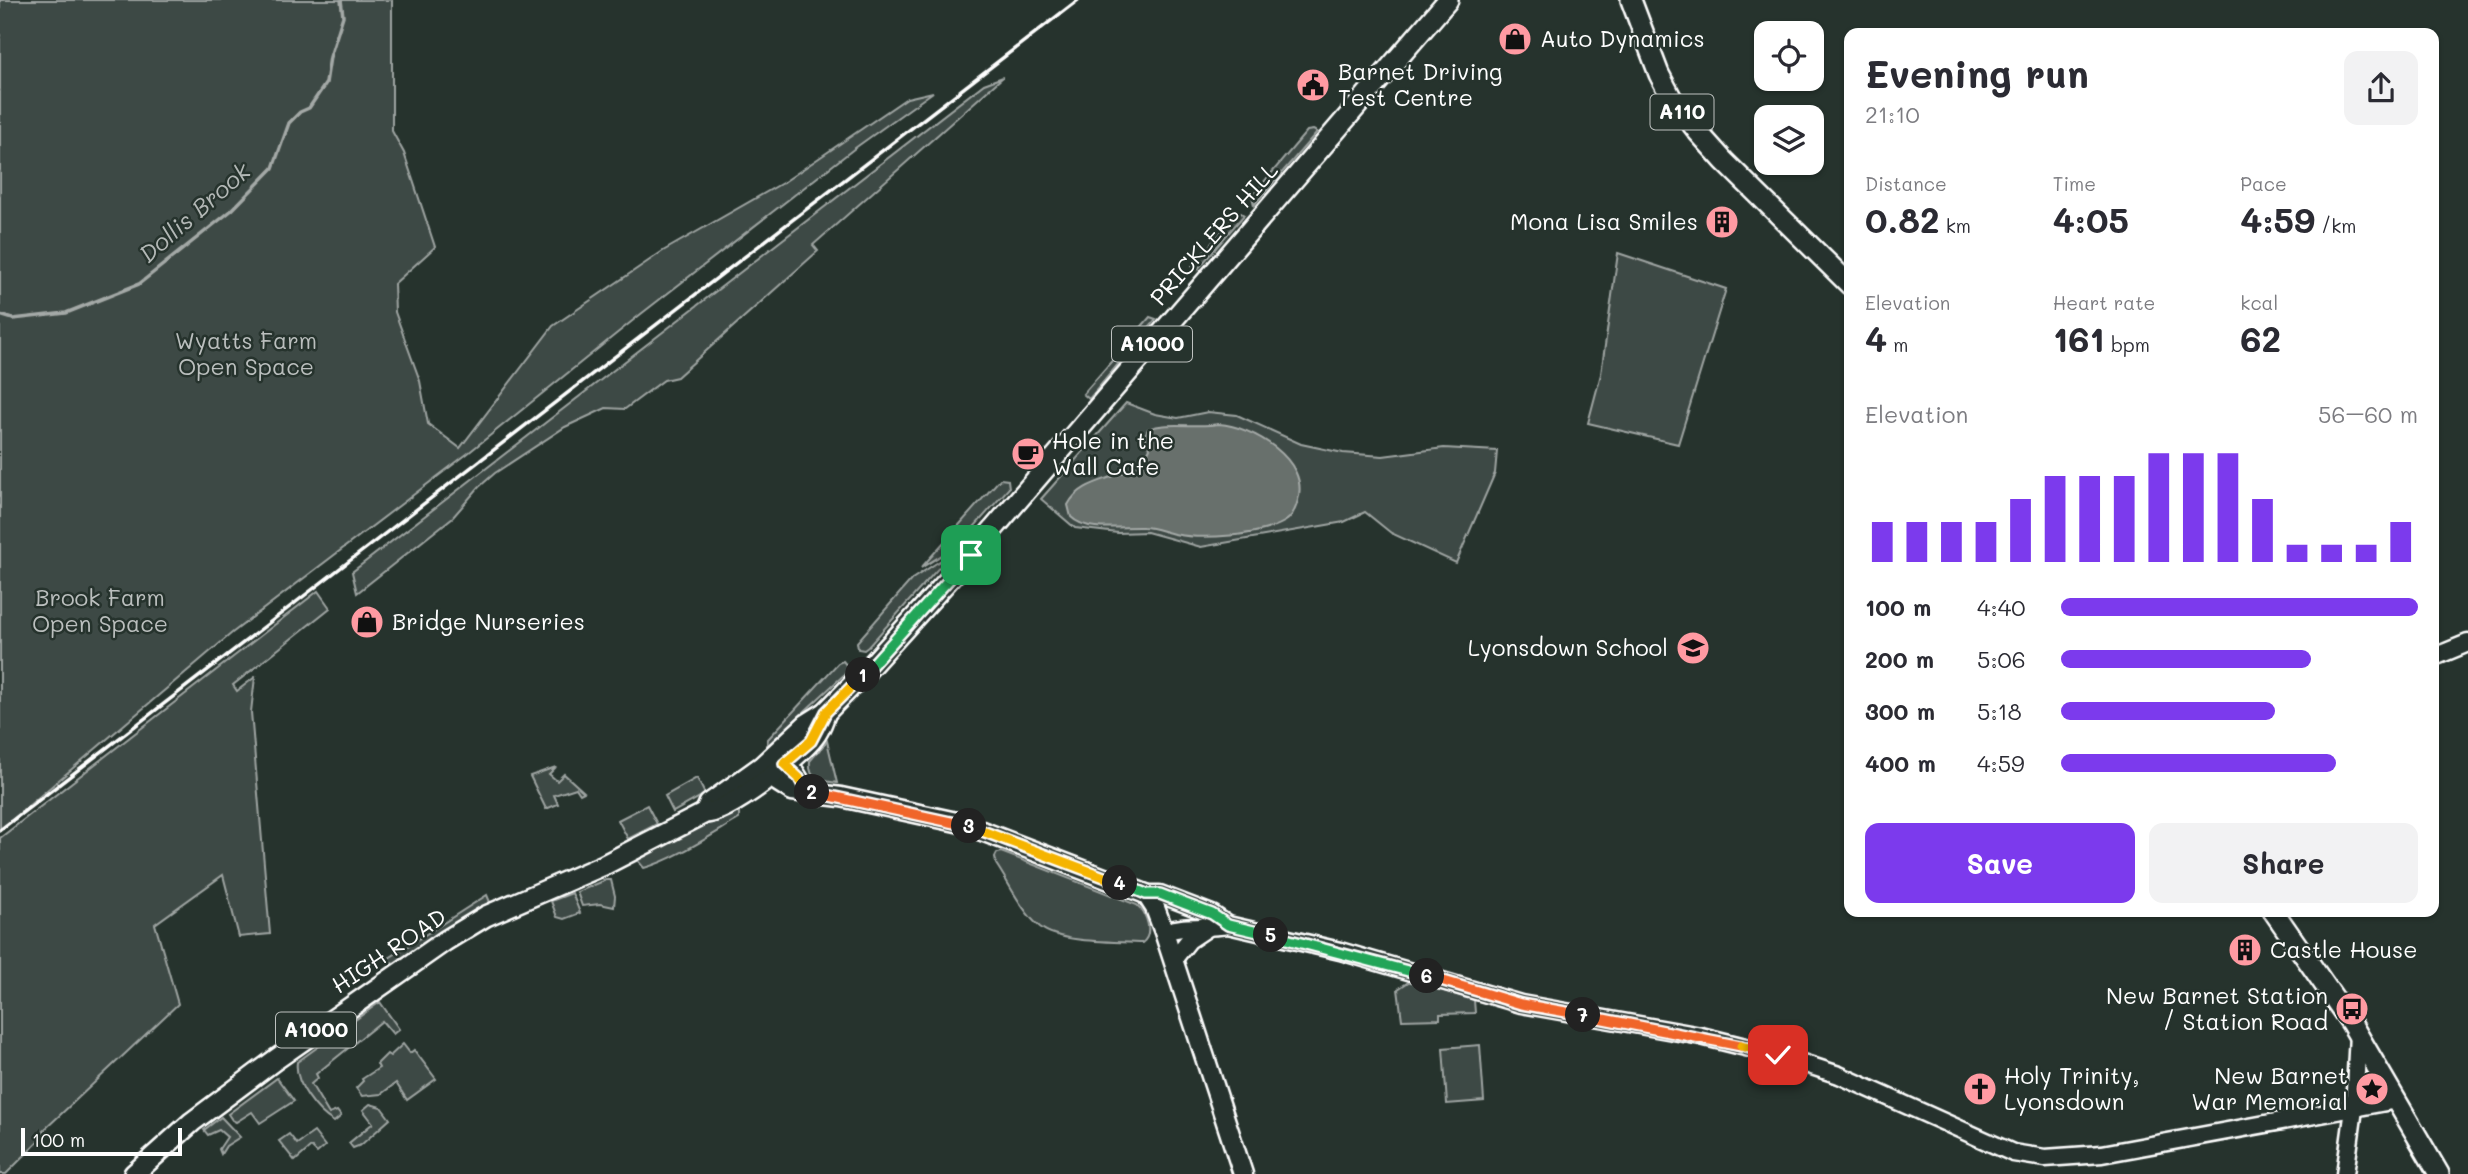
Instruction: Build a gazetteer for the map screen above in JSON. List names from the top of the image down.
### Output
{
  "streets": {
    "main road": [
      "A110",
      "PRICKLERS HILL",
      "A1000",
      "HIGH ROAD"
    ]
  },
  "crossings": [
    ["PRICKLERS HILL", "HIGH ROAD"]
  ],
  "water": ["Dollis Brook"],
  "parks": ["Wyatts Farm Open Space", "Brook Farm Open Space"],
  "places": {
    "shop": ["Auto Dynamics", "Bridge Nurseries"],
    "public building": ["Barnet Driving Test Centre"],
    "building": ["Mona Lisa Smiles", "Castle House"],
    "cafe": ["Hole in the Wall Cafe"],
    "school or university": ["Lyonsdown School"],
    "bus stop": ["New Barnet Station / Station Road"],
    "church": ["Holy Trinity, Lyonsdown"],
    "place": ["New Barnet War Memorial"]
  },
  "scale_bar": "100 m",
  "page": {
    "heading": ["Evening run", "21:10"],
    "stats": [
      ["Distance", "0.82 km"],
      ["Time", "4:05"],
      ["Pace", "4:59 /km"],
      ["Elevation", "4 m"],
      ["Heart rate", "161 bpm"],
      ["kcal", "62"]
    ],
    "chart": ["Elevation", "56–60 m"],
    "list": [
      {
        "name": "100 m",
        "note": "4:40"
      },
      {
        "name": "200 m",
        "note": "5:06"
      },
      {
        "name": "300 m",
        "note": "5:18"
      },
      {
        "name": "400 m",
        "note": "4:59"
      }
    ],
    "pins": [
      "1",
      "2",
      "3",
      "4",
      "5",
      "6",
      "7"
    ],
    "buttons": ["Save", "Share"],
    "scale": "100 m"
  }
}
